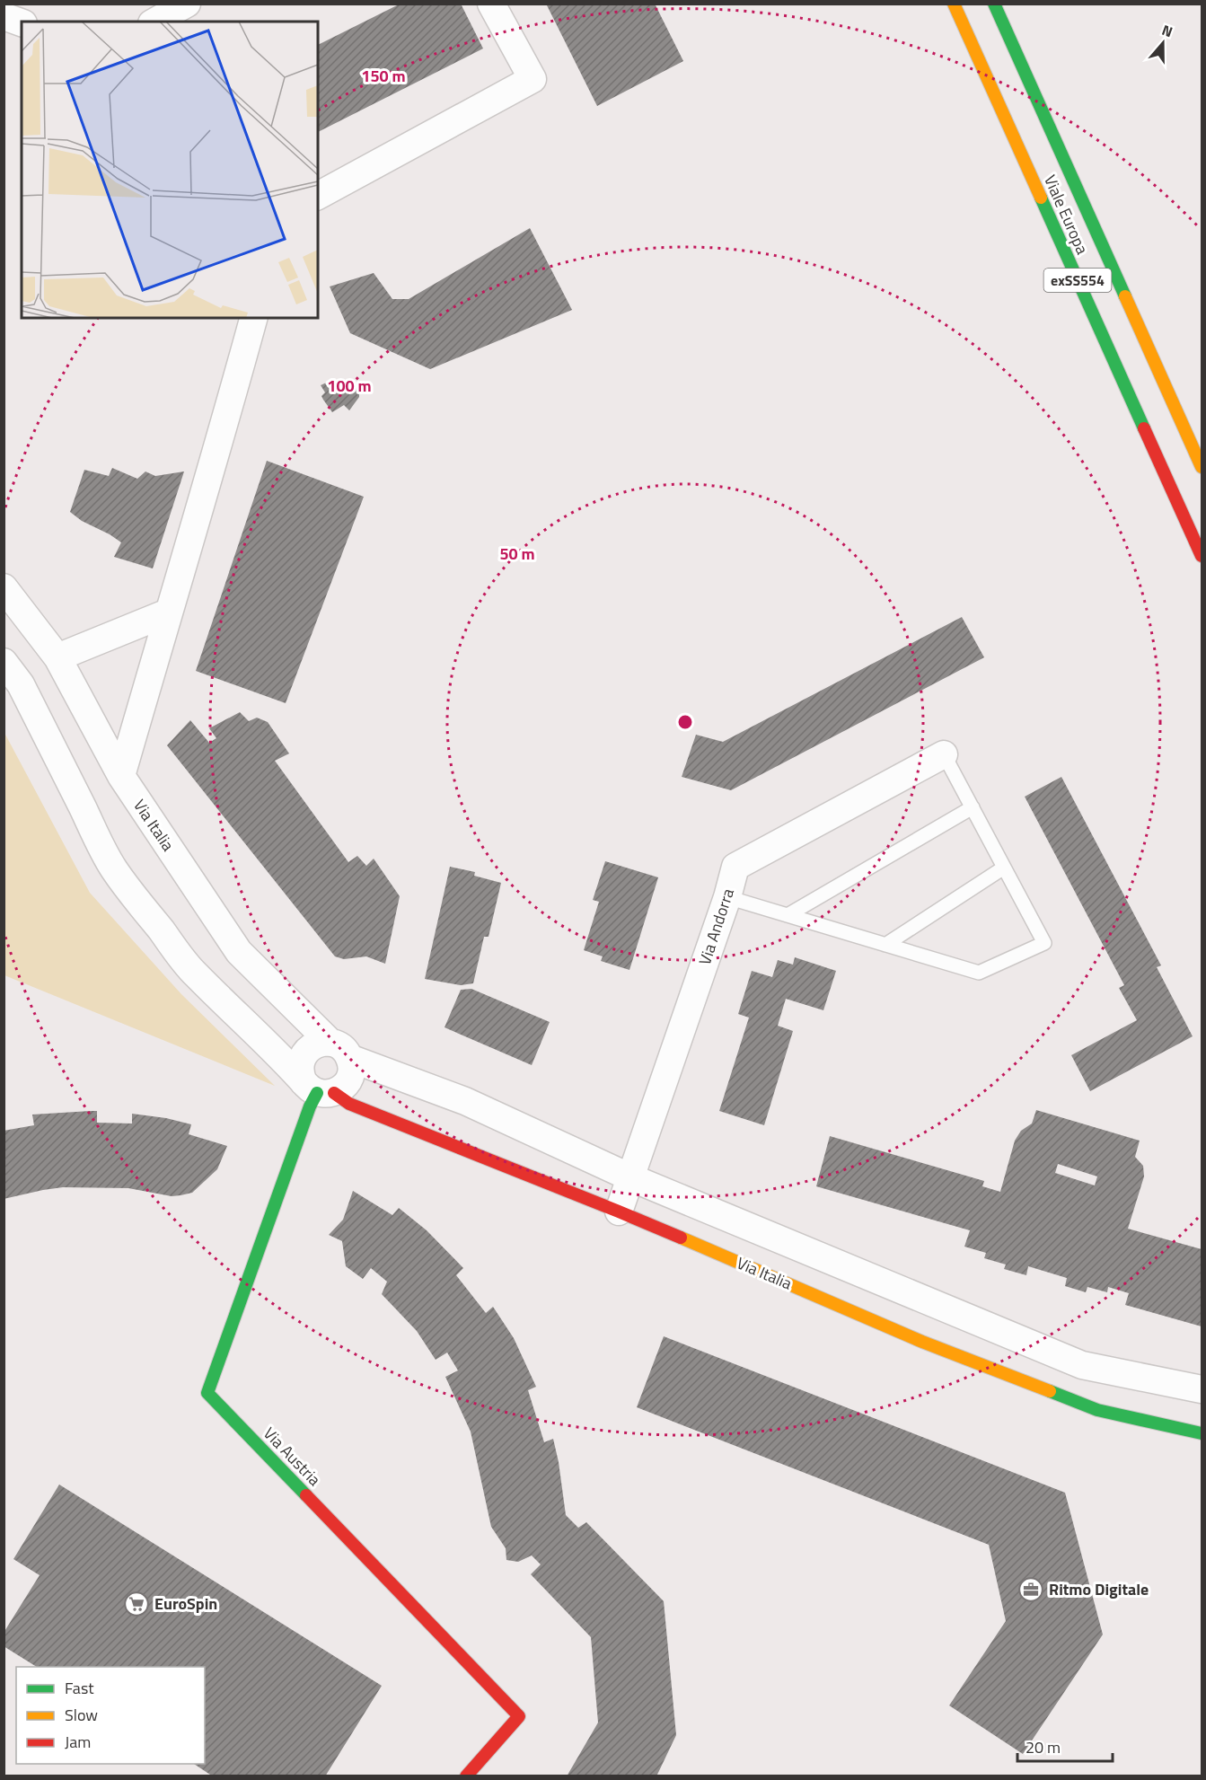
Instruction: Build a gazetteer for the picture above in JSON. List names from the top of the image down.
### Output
{
  "streets": {
    "street": [
      "Viale Europa",
      "exSS554",
      "Via Italia",
      "Via Andorra",
      "Via Austria"
    ]
  },
  "crossings": [
    ["Via Italia", "Via Andorra"],
    ["Via Italia", "Via Austria"]
  ],
  "places": {
    "office": ["Ritmo Digitale"],
    "supermarket": ["EuroSpin"]
  },
  "legend": ["Fast", "Slow", "Jam"],
  "scale_bar": "20 m",
  "north": "top",
  "rings": ["150 m", "100 m", "50 m"]
}
